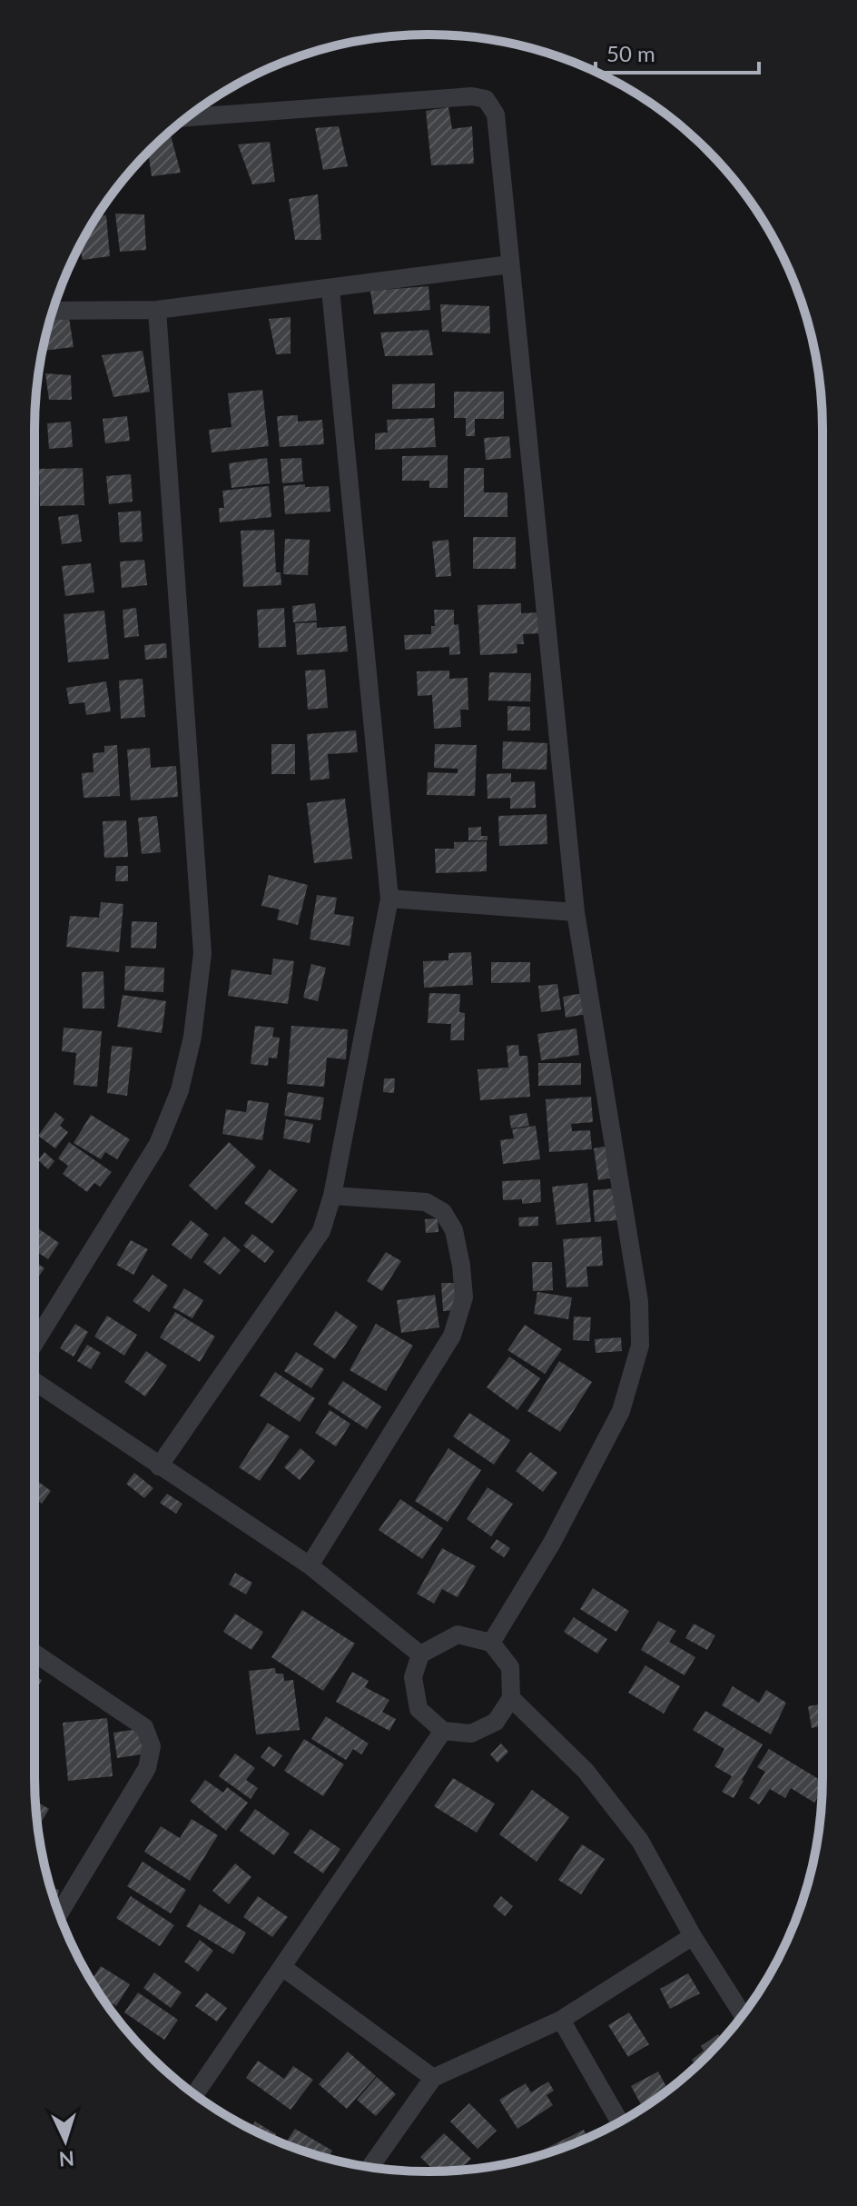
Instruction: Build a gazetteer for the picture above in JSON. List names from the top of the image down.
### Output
{
  "scale_bar": "50 m",
  "north": "bottom"
}
